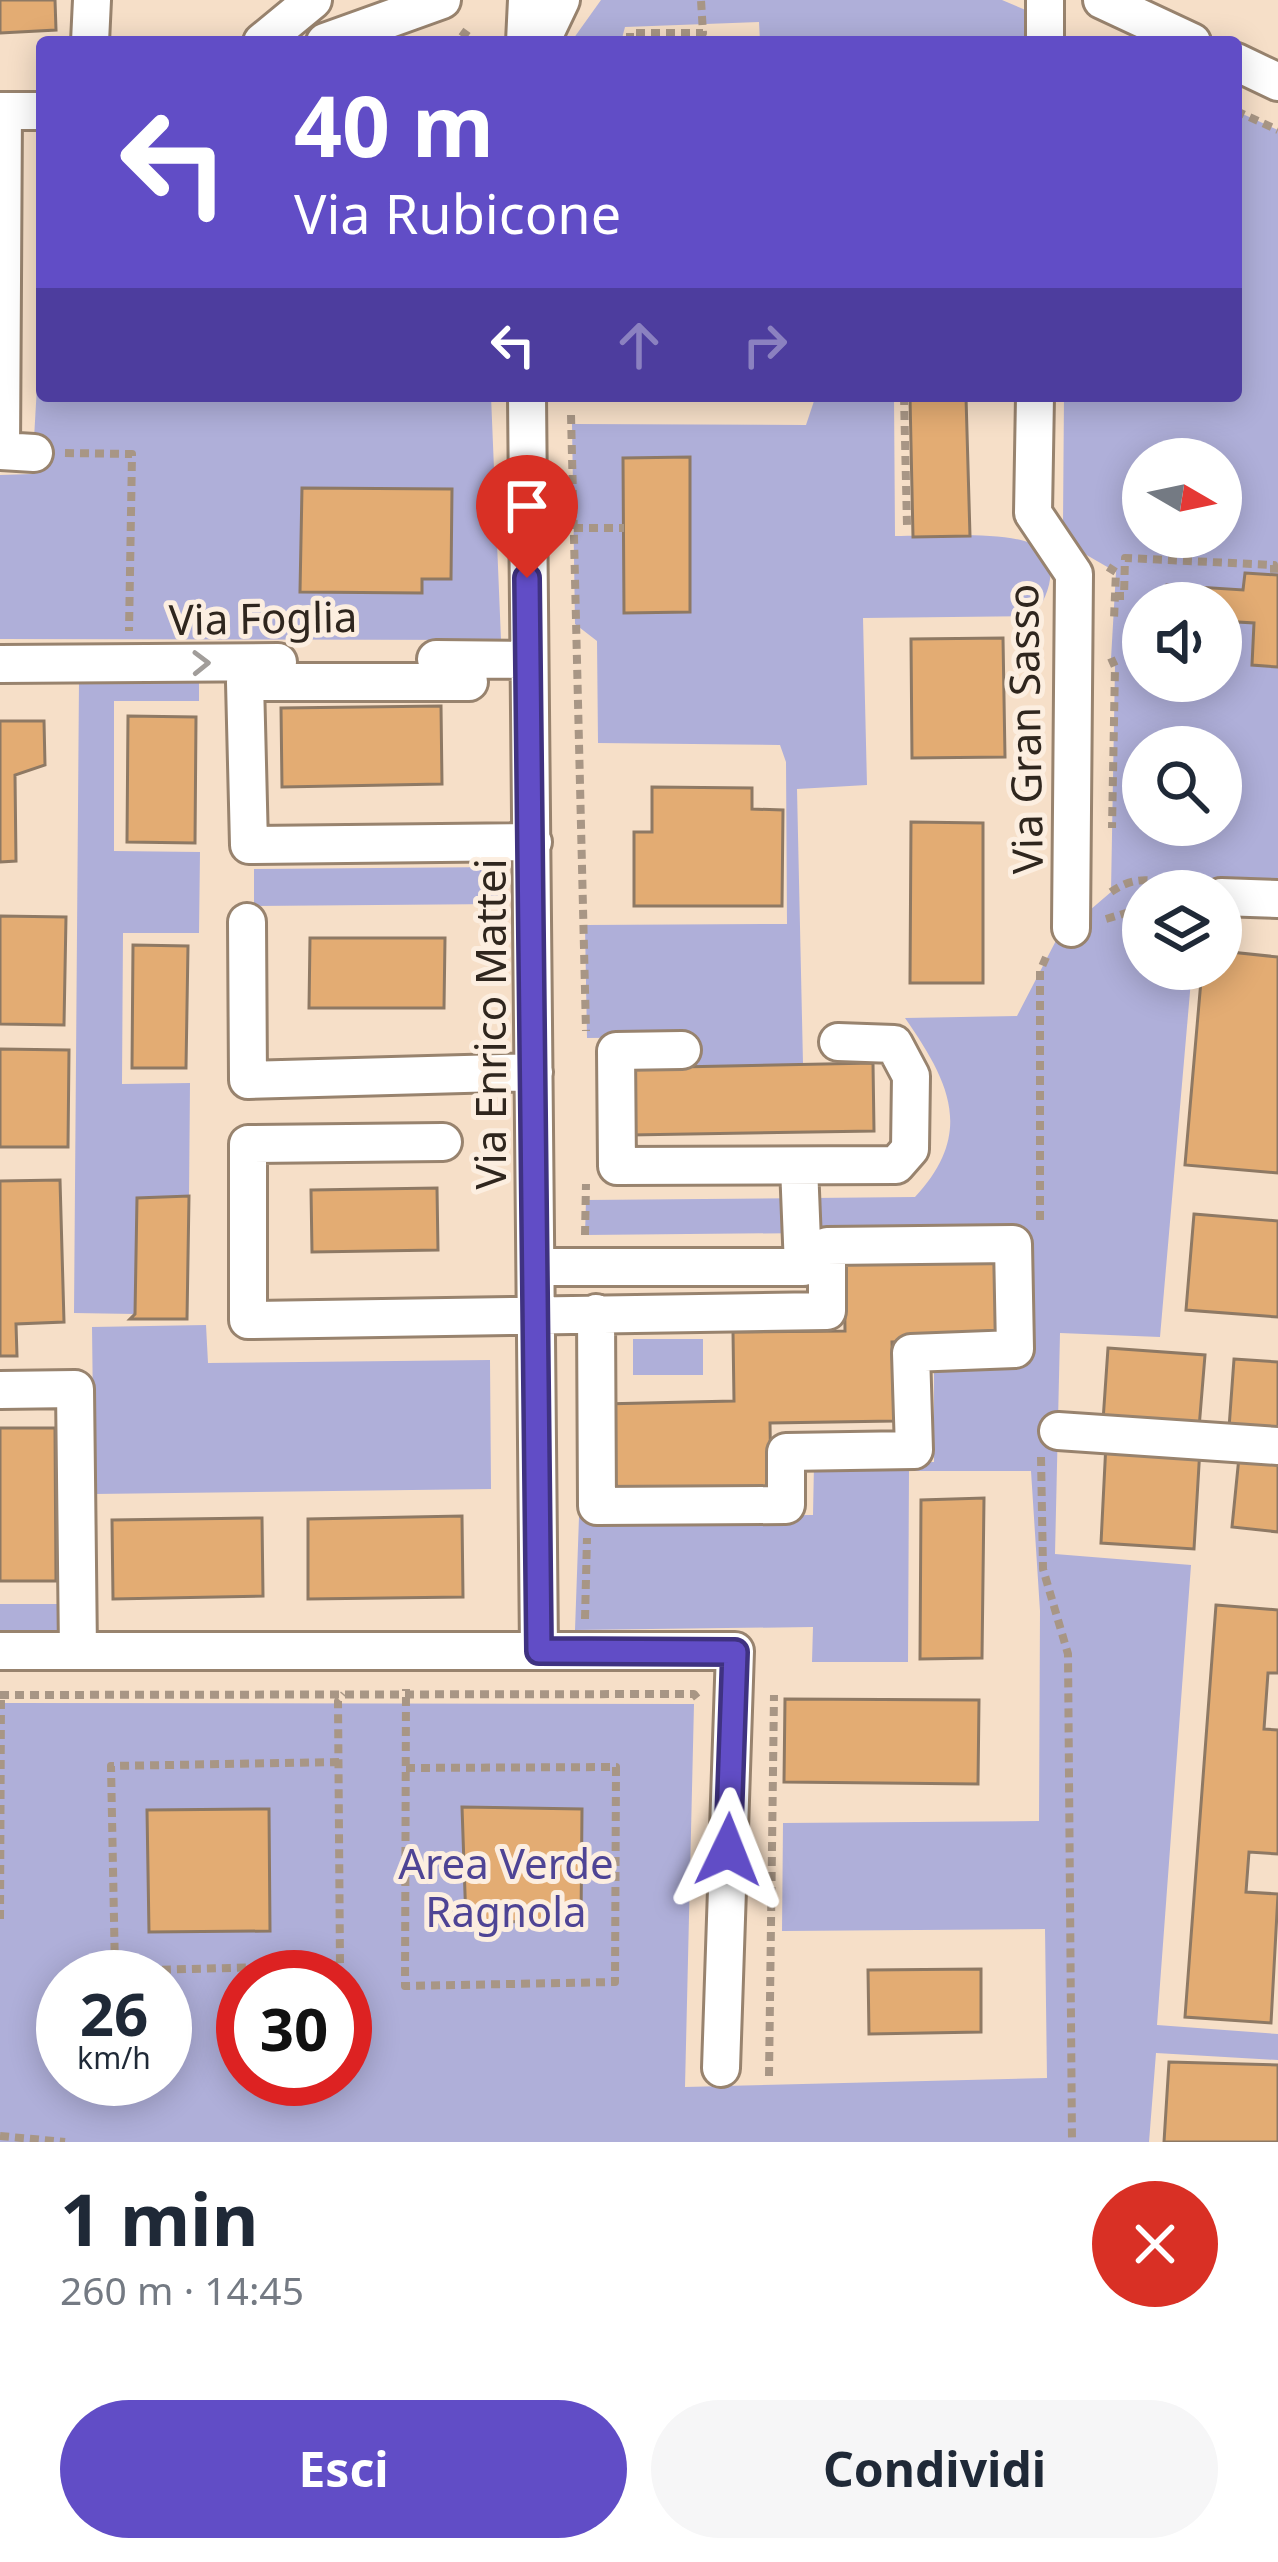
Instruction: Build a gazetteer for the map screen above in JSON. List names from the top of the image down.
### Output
{
  "streets": {
    "street": ["Via Foglia", "Via Gran Sasso", "Via Enrico Mattei"]
  },
  "crossings": [
    ["Via Foglia", "Via Enrico Mattei"]
  ],
  "one_way": ["Via Foglia"],
  "parks": ["Area Verde Ragnola"],
  "north": "right",
  "page": {
    "turn": ["40 m", "Via Rubicone"],
    "speed": "26 km/h",
    "limit": "30",
    "heading": ["1 min", "260 m · 14:45"],
    "buttons": ["Esci", "Condividi"]
  }
}
